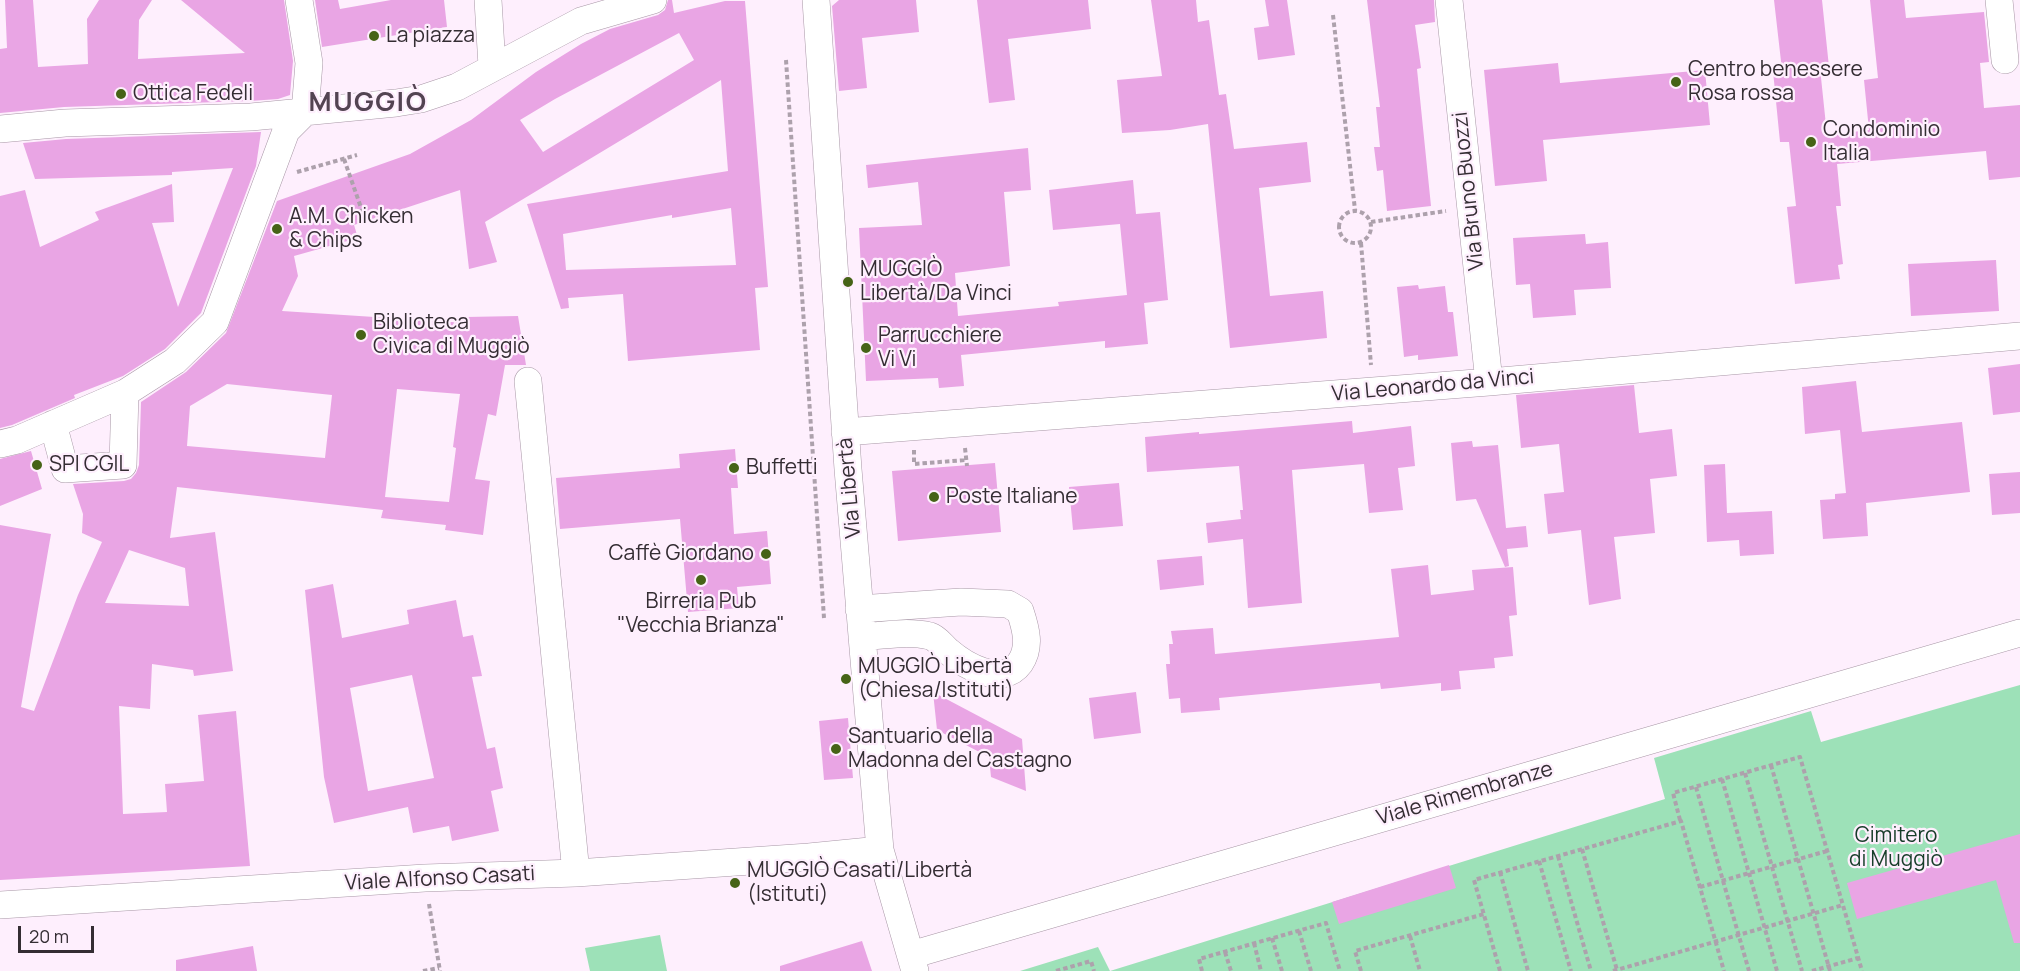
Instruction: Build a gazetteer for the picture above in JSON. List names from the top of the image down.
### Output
{
  "streets": {
    "street": [
      "Via Bruno Buozzi",
      "Via Leonardo da Vinci",
      "Via Libertà",
      "Viale Rimembranze",
      "Viale Alfonso Casati"
    ]
  },
  "crossings": [
    ["Via Bruno Buozzi", "Via Leonardo da Vinci"],
    ["Via Leonardo da Vinci", "Via Libertà"],
    ["Via Libertà", "Viale Rimembranze"],
    ["Via Libertà", "Viale Alfonso Casati"]
  ],
  "districts": ["MUGGIÒ"],
  "parks": ["Cimitero di Muggiò"],
  "places": [
    "La piazza",
    "Centro benessere Rosa rossa",
    "Ottica Fedeli",
    "Condominio Italia",
    "A.M. Chicken & Chips",
    "MUGGIÒ Libertà/Da Vinci",
    "Biblioteca Civica di Muggiò",
    "Parrucchiere Vi Vi",
    "SPI CGIL",
    "Buffetti",
    "Poste Italiane",
    "Caffè Giordano",
    "Birreria Pub \"Vecchia Brianza\"",
    "MUGGIÒ Libertà (Chiesa/Istituti)",
    "Santuario della Madonna del Castagno",
    "MUGGIÒ Casati/Libertà (Istituti)"
  ],
  "scale_bar": "20 m"
}
